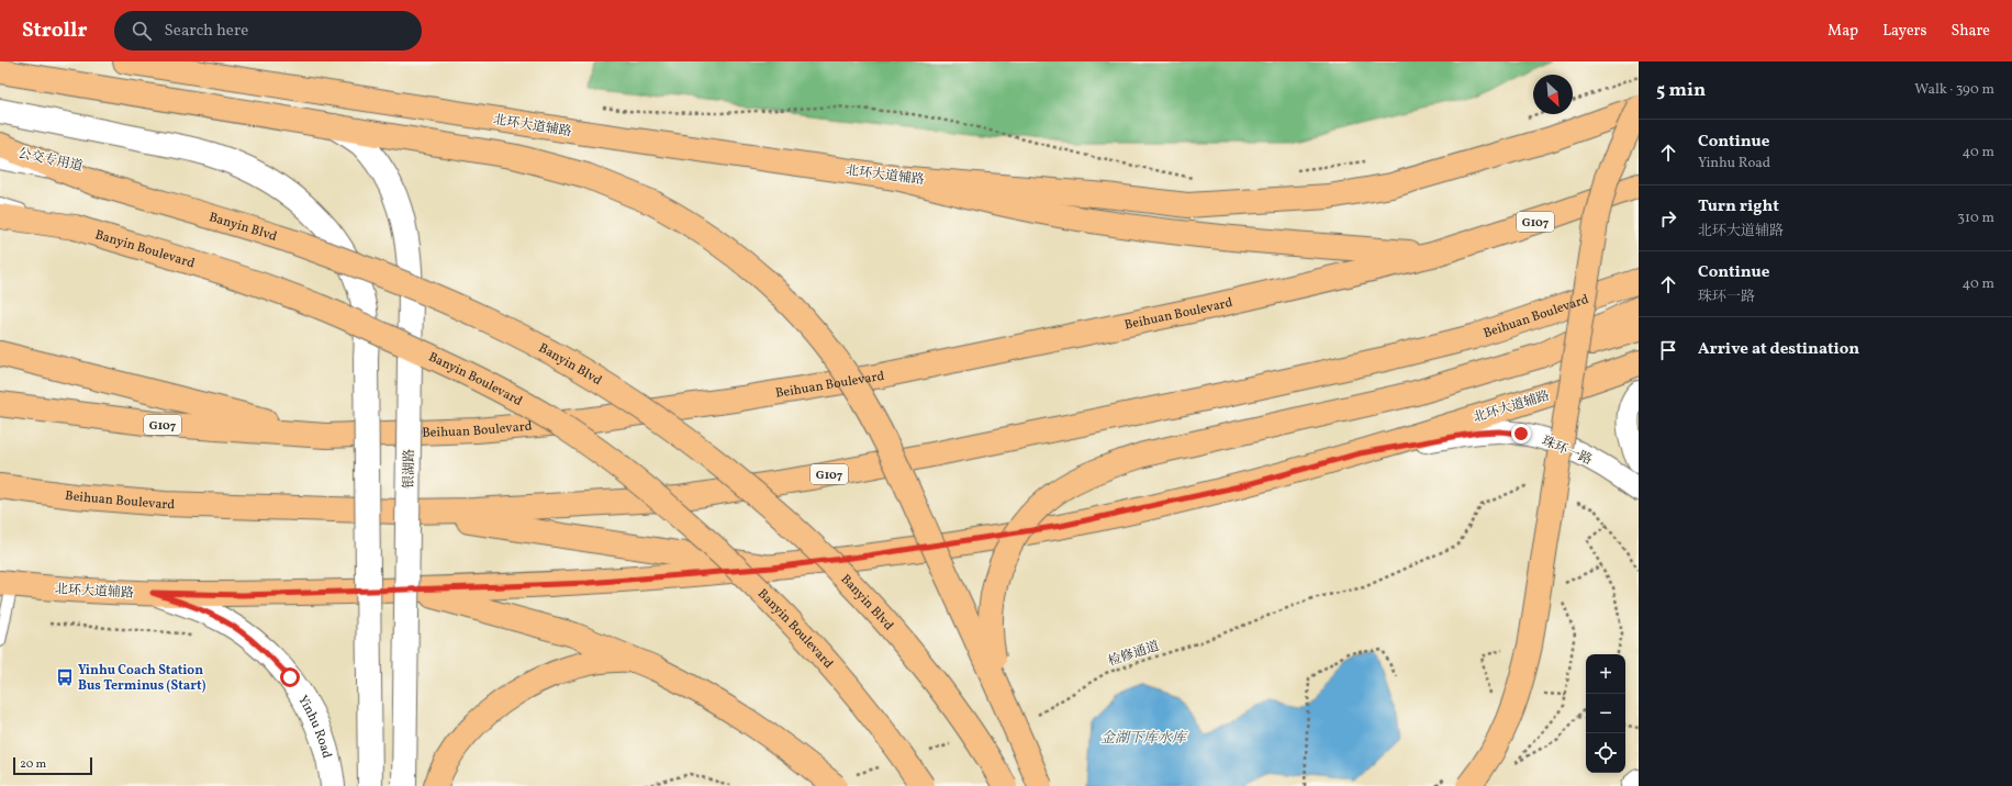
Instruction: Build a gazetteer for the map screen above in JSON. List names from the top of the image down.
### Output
{
  "streets": {
    "main road": [
      "北环大道辅路",
      "G107",
      "Banyin Blvd",
      "Banyin Boulevard",
      "Beihuan Boulevard"
    ],
    "street": ["珠环一路", "银湖路", "Yinhu Road"],
    "lane": ["公交专用道"],
    "path": ["检修通道"]
  },
  "crossings": [
    ["北环大道辅路", "珠环一路"],
    ["北环大道辅路", "Yinhu Road"],
    ["公交专用道", "Banyin Blvd"]
  ],
  "water": ["金湖下库水库"],
  "places": {
    "bus stop": ["Yinhu Coach Station Bus Terminus (Start)"]
  },
  "scale_bar": "20 m",
  "north": "bottom right",
  "page": {
    "header": "Strollr",
    "search": "Search here",
    "nav": ["Map", "Layers", "Share"],
    "heading": ["5 min", "Walk · 390 m"],
    "list": [
      ["Continue", "Yinhu Road", "40 m"],
      ["Turn right", "北环大道辅路", "310 m"],
      ["Continue", "珠环一路", "40 m"],
      "Arrive at destination"
    ],
    "map_buttons": ["+", "−"],
    "scale": "20 m"
  }
}
